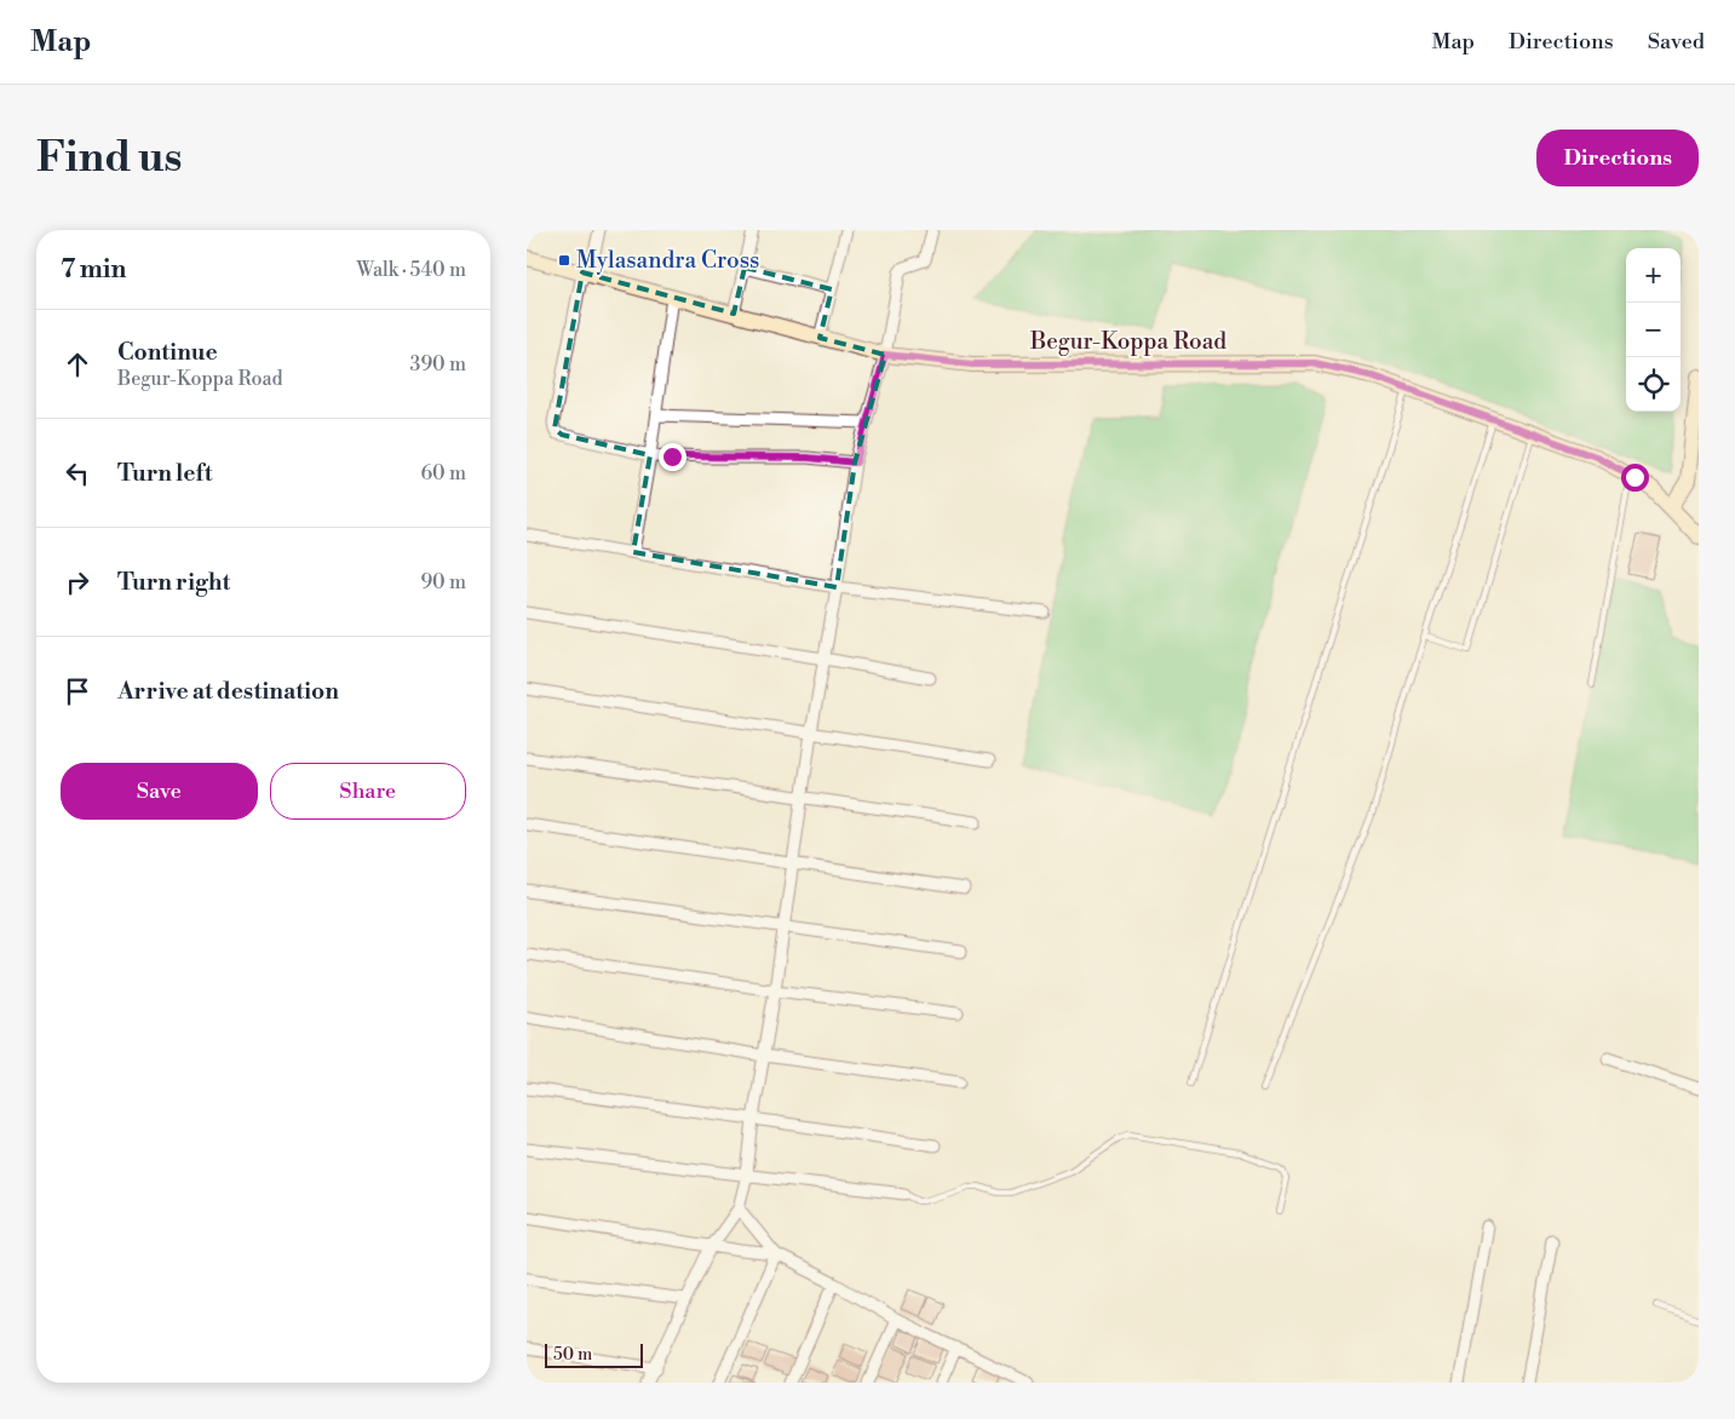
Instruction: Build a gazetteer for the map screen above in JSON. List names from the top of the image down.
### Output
{
  "streets": {
    "main road": ["Begur-Koppa Road"]
  },
  "places": {
    "transit": ["Mylasandra Cross"]
  },
  "scale_bar": "50 m",
  "page": {
    "header": "Map",
    "nav": ["Map", "Directions", "Saved"],
    "buttons": [
      "Directions",
      ["Save", "Share"]
    ],
    "title": "Find us",
    "heading": ["7 min", "Walk · 540 m"],
    "map_buttons": ["+", "−"],
    "list": [
      ["Continue", "Begur-Koppa Road", "390 m"],
      ["Turn left", "60 m"],
      ["Turn right", "90 m"],
      "Arrive at destination"
    ],
    "scale": "50 m"
  }
}
